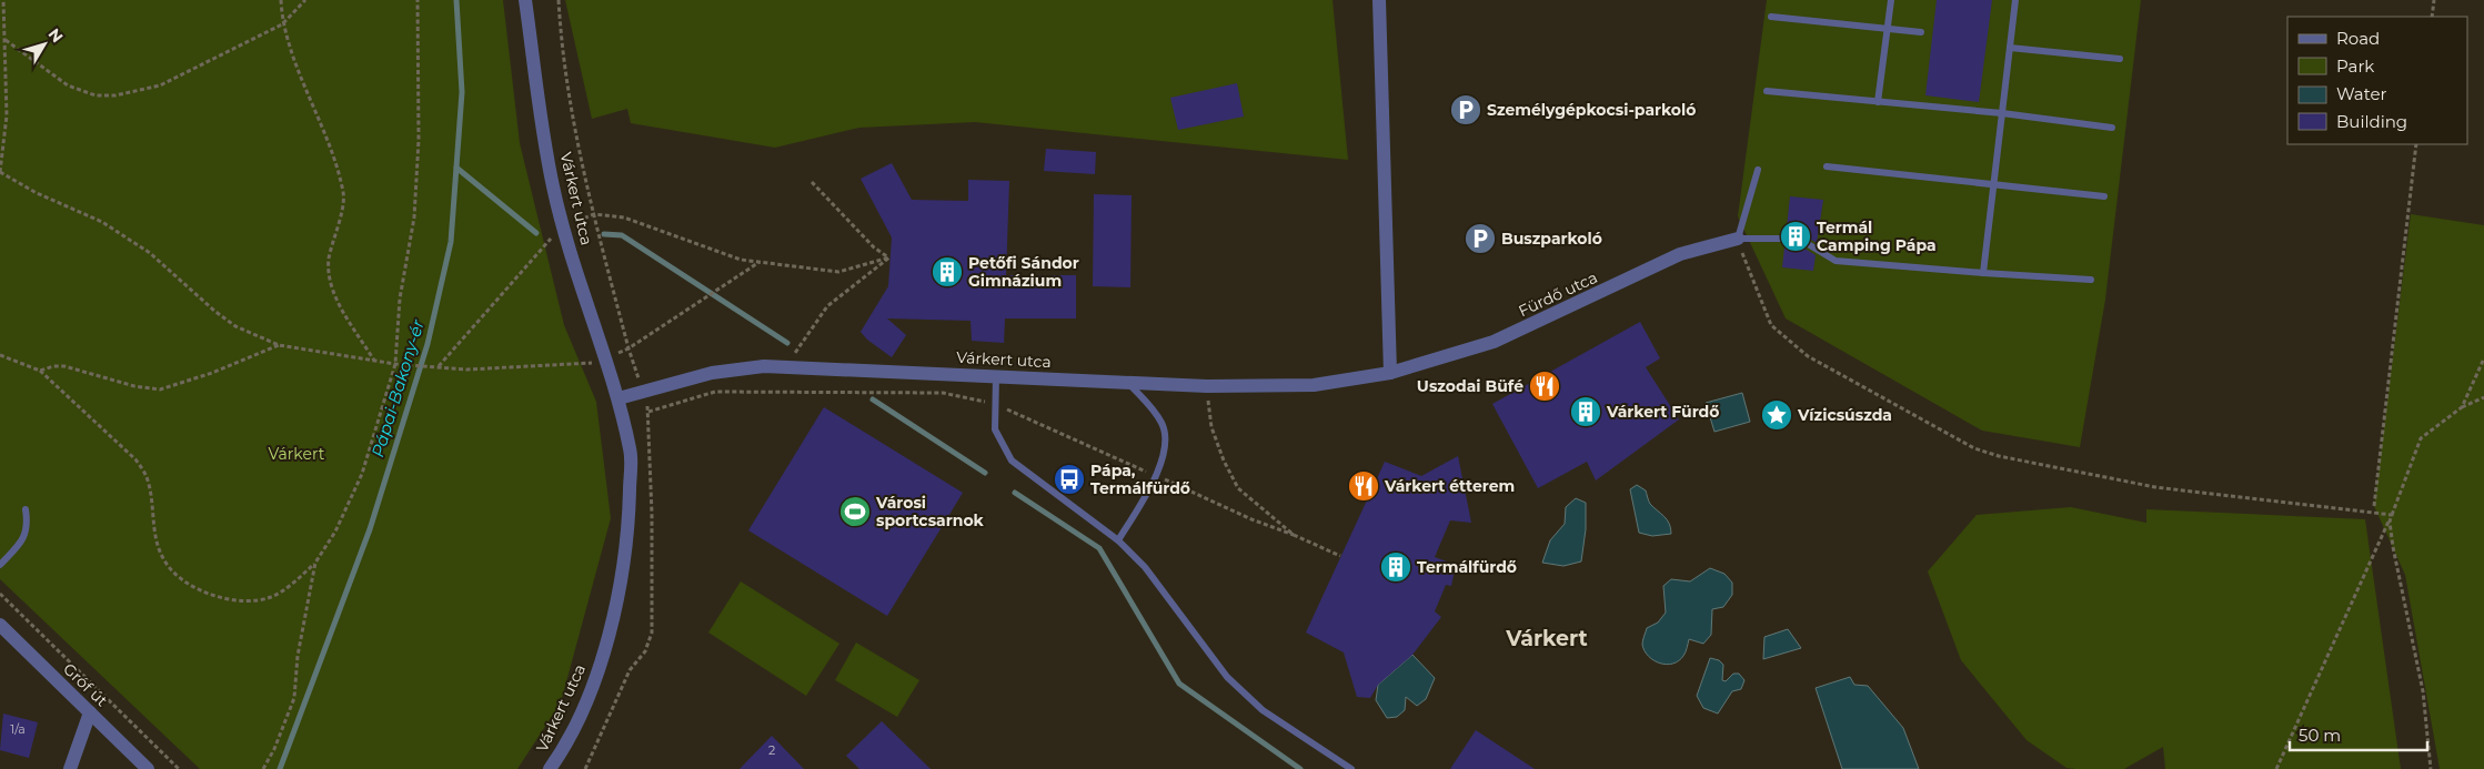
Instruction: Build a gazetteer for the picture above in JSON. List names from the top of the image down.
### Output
{
  "streets": {
    "street": ["Várkert utca", "Fürdő utca", "Gróf út"]
  },
  "crossings": [
    ["Várkert utca", "Fürdő utca"]
  ],
  "districts": ["Várkert"],
  "water": ["Pápai-Bakony-ér"],
  "parks": ["Várkert"],
  "places": {
    "parking": ["Személygépkocsi-parkoló", "Buszparkoló"],
    "building": [
      "Termál Camping Pápa",
      "Petőfi Sándor Gimnázium",
      "Várkert Fürdő",
      "Termálfürdő"
    ],
    "restaurant": ["Uszodai Büfé", "Várkert étterem"],
    "place": ["Vízicsúszda"],
    "bus stop": ["Pápa, Termálfürdő"],
    "sports": ["Városi sportcsarnok"]
  },
  "house_numbers": ["1/a", "2"],
  "legend": [
    "Road",
    "Park",
    "Water",
    "Building"
  ],
  "scale_bar": "50 m",
  "north": "top right"
}
